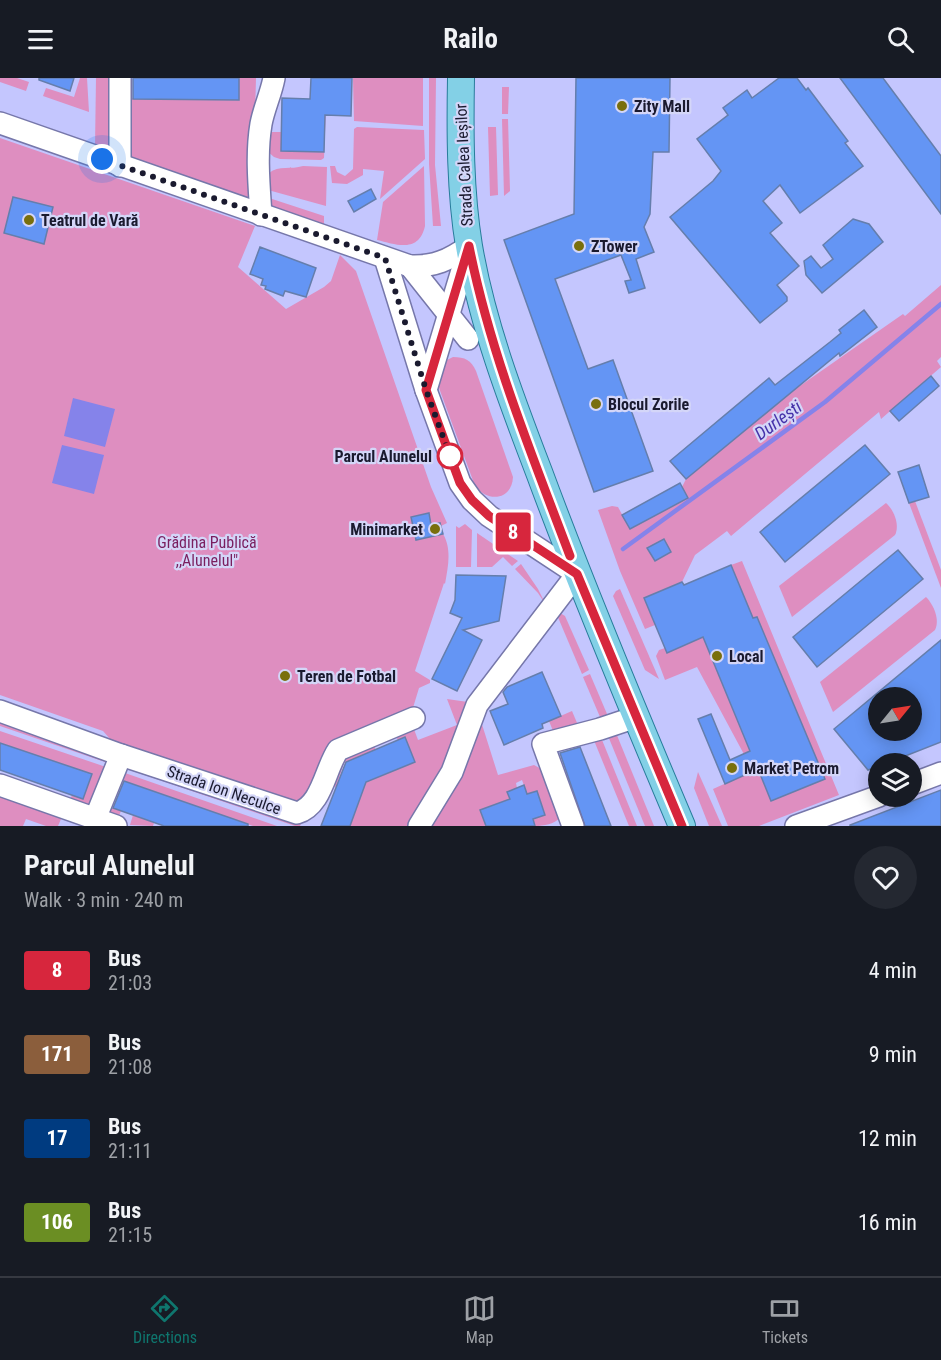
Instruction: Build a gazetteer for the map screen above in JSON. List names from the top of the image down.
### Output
{
  "streets": {
    "main road": ["Strada Calea Ieșilor"],
    "street": ["Strada Ion Neculce"]
  },
  "water": ["Durlești"],
  "parks": ["Grădina Publică ,,Alunelul\""],
  "places": [
    "Zity Mall",
    "Teatrul de Vară",
    "ZTower",
    "Blocul Zorile",
    "Parcul Alunelul",
    "Minimarket",
    "Local",
    "Teren de Fotbal",
    "Market Petrom"
  ],
  "lines": ["bus line 8"],
  "north": "top right",
  "page": {
    "header": "Railo",
    "on_map": "8",
    "heading": ["Parcul Alunelul", "Walk · 3 min · 240 m"],
    "list": [
      {
        "mark": "8",
        "name": "Bus",
        "note": "21:03",
        "value": "4 min"
      },
      {
        "mark": "171",
        "name": "Bus",
        "note": "21:08",
        "value": "9 min"
      },
      {
        "mark": "17",
        "name": "Bus",
        "note": "21:11",
        "value": "12 min"
      },
      {
        "mark": "106",
        "name": "Bus",
        "note": "21:15",
        "value": "16 min"
      }
    ],
    "tabs": ["Directions", "Map", "Tickets"]
  }
}
